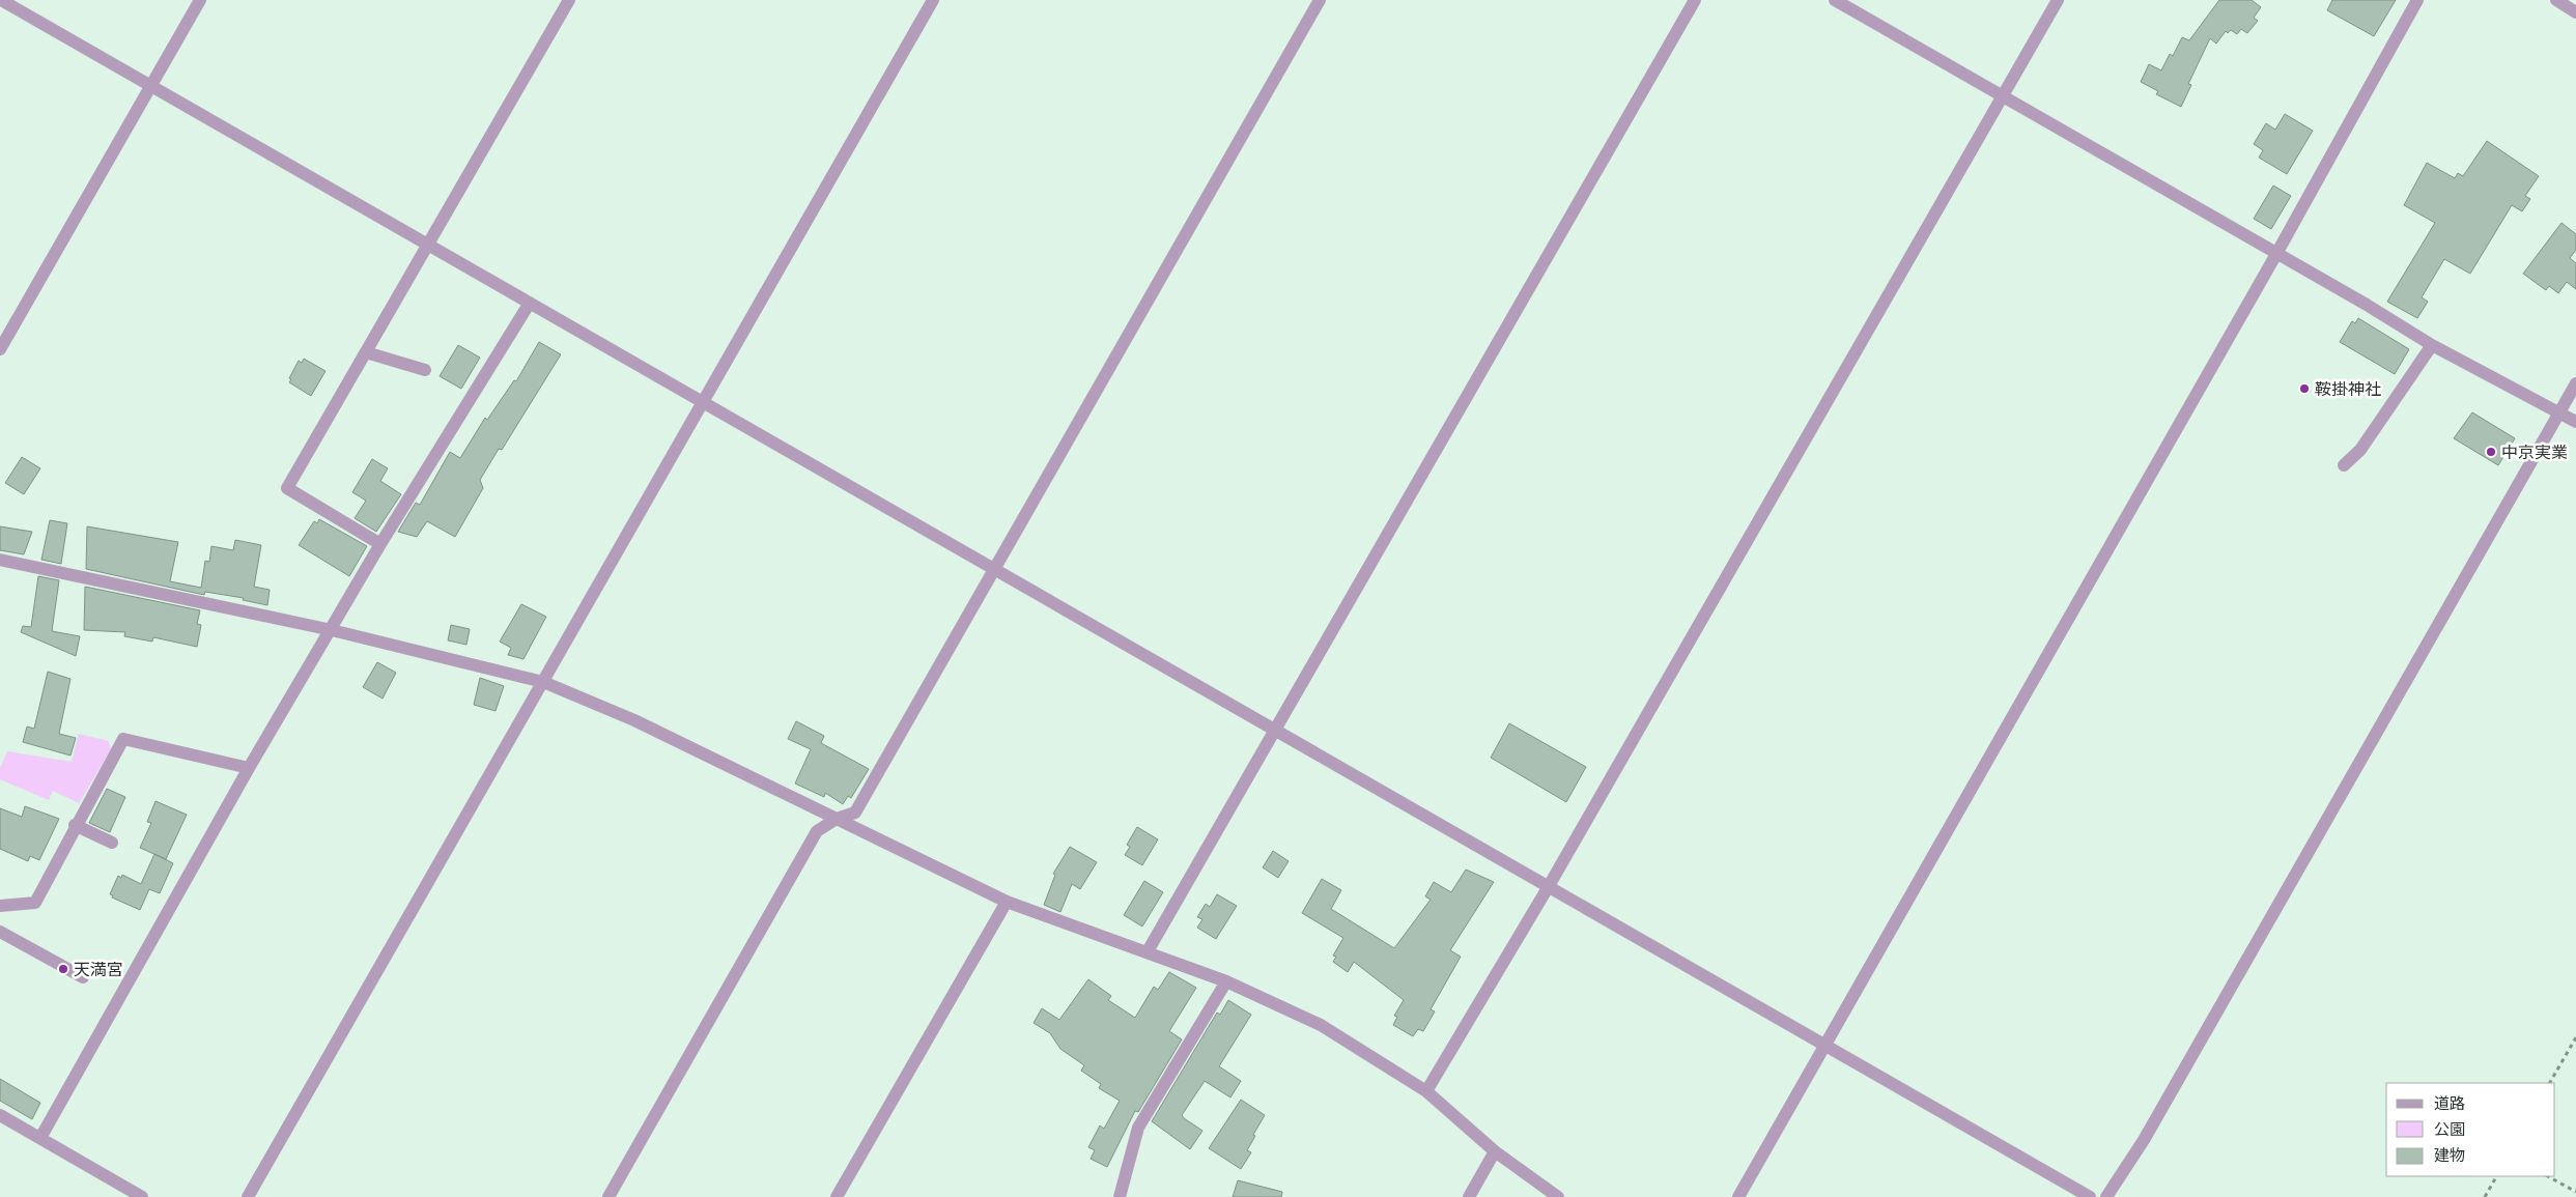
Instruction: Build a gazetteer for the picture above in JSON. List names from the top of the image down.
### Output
{
  "places": ["鞍掛神社", "中京実業", "天満宮"],
  "legend": ["道路", "公園", "建物"]
}
